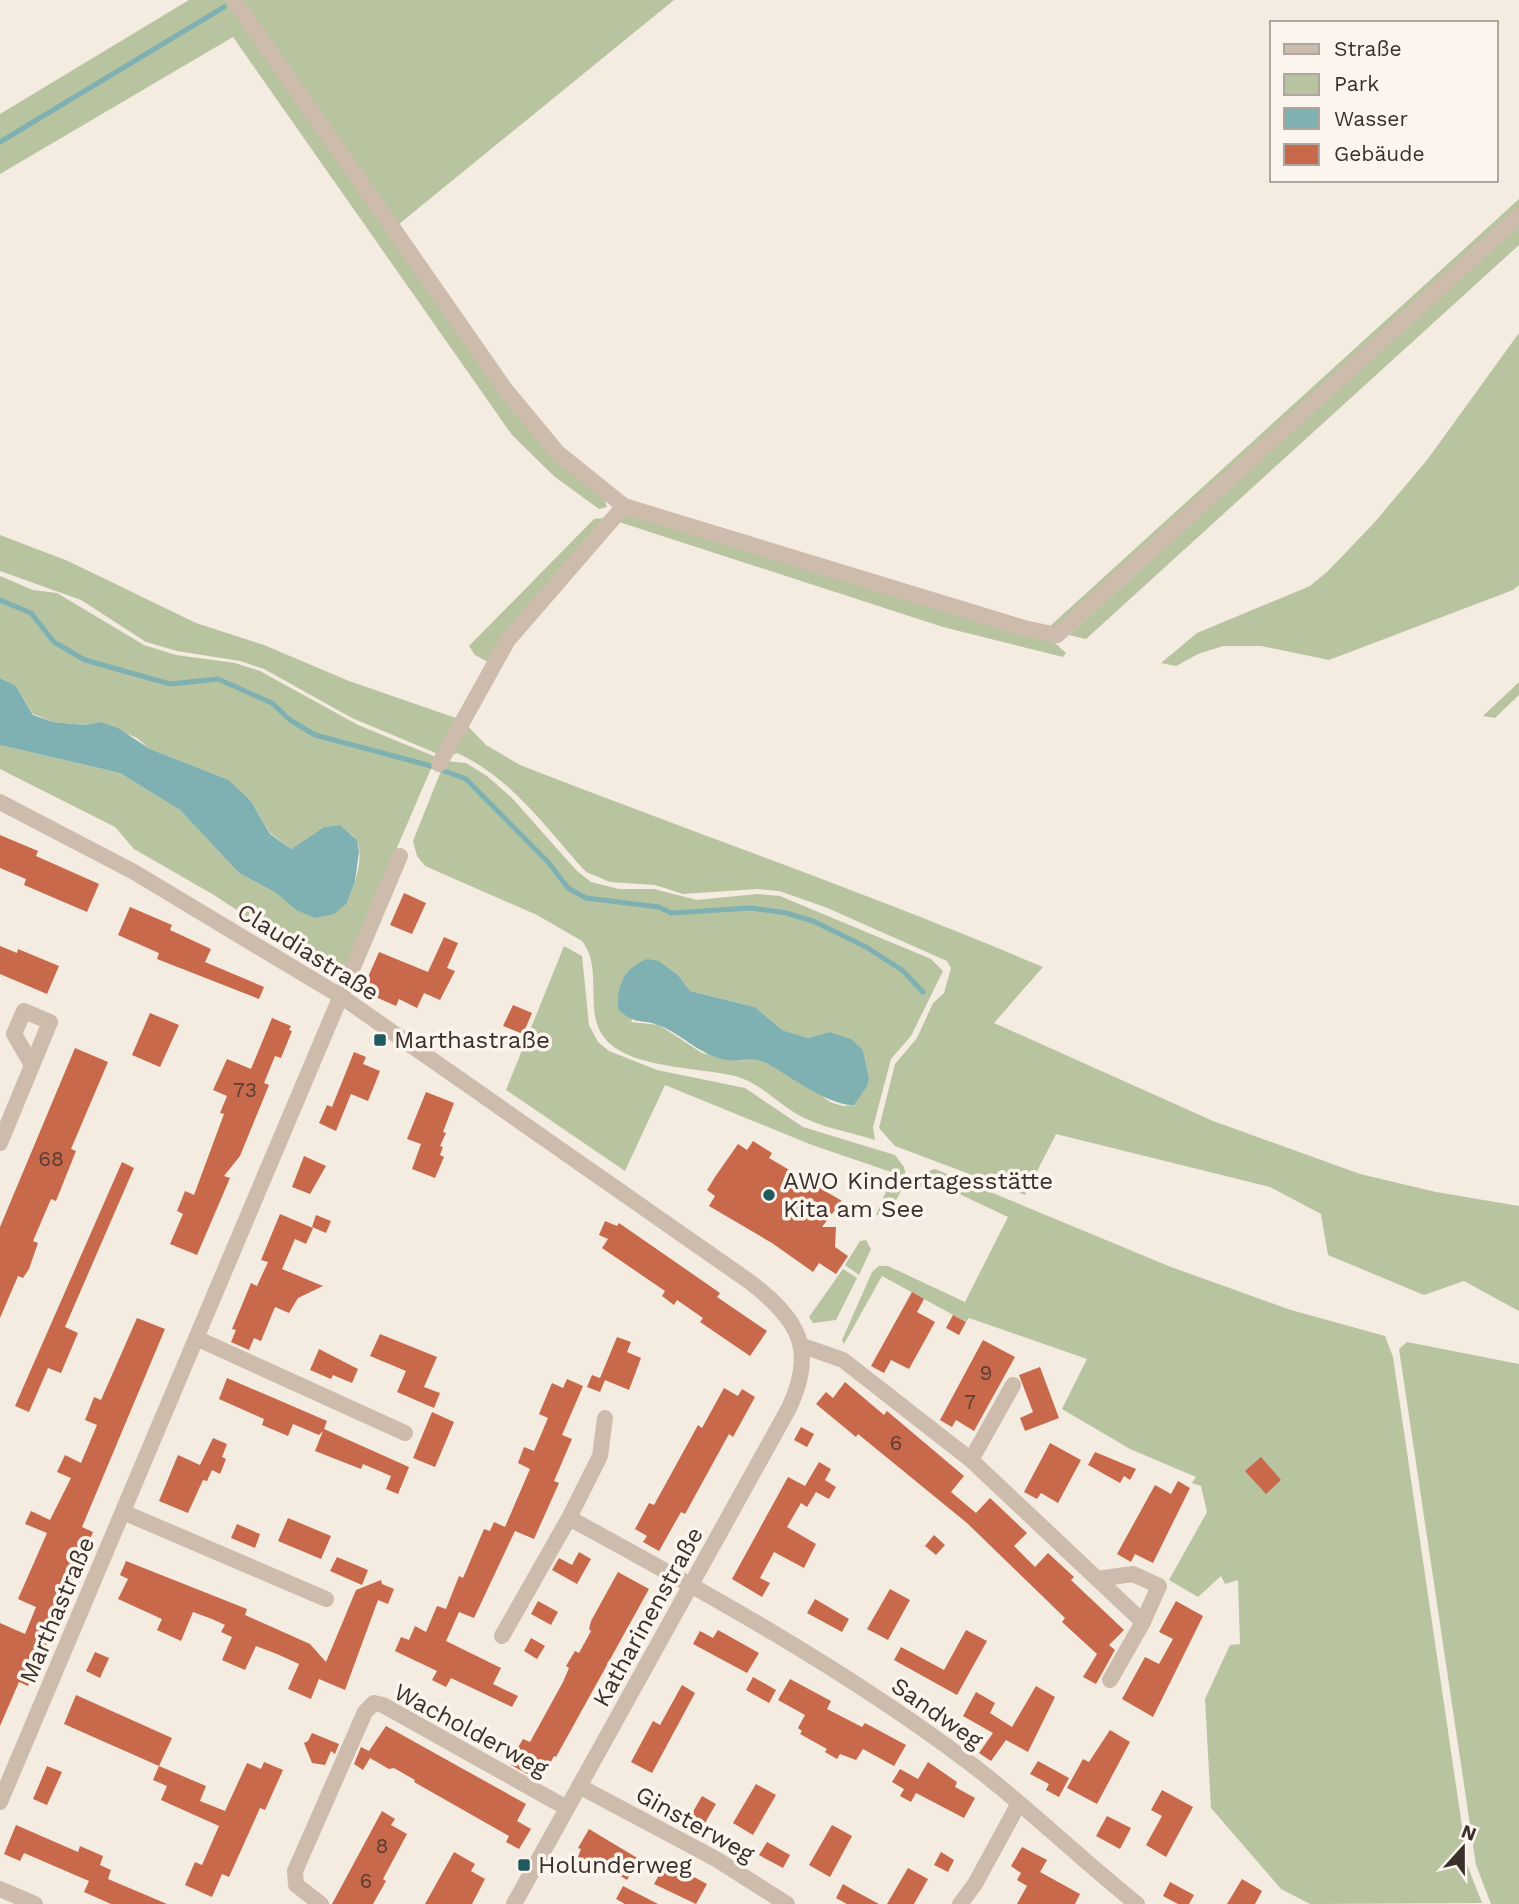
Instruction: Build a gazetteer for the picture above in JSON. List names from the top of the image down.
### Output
{
  "streets": {
    "street": [
      "Claudiastraße",
      "Marthastraße",
      "Katharinenstraße",
      "Sandweg",
      "Wacholderweg",
      "Ginsterweg"
    ]
  },
  "crossings": [
    ["Claudiastraße", "Marthastraße"],
    ["Claudiastraße", "Katharinenstraße"],
    ["Katharinenstraße", "Sandweg"],
    ["Katharinenstraße", "Wacholderweg"],
    ["Katharinenstraße", "Ginsterweg"]
  ],
  "places": {
    "transit": ["Marthastraße", "Holunderweg"],
    "other": ["AWO Kindertagesstätte Kita am See"]
  },
  "house_numbers": [
    "73",
    "68",
    "9",
    "7",
    "6",
    "8",
    "6"
  ],
  "legend": [
    "Straße",
    "Park",
    "Wasser",
    "Gebäude"
  ],
  "north": "top"
}
